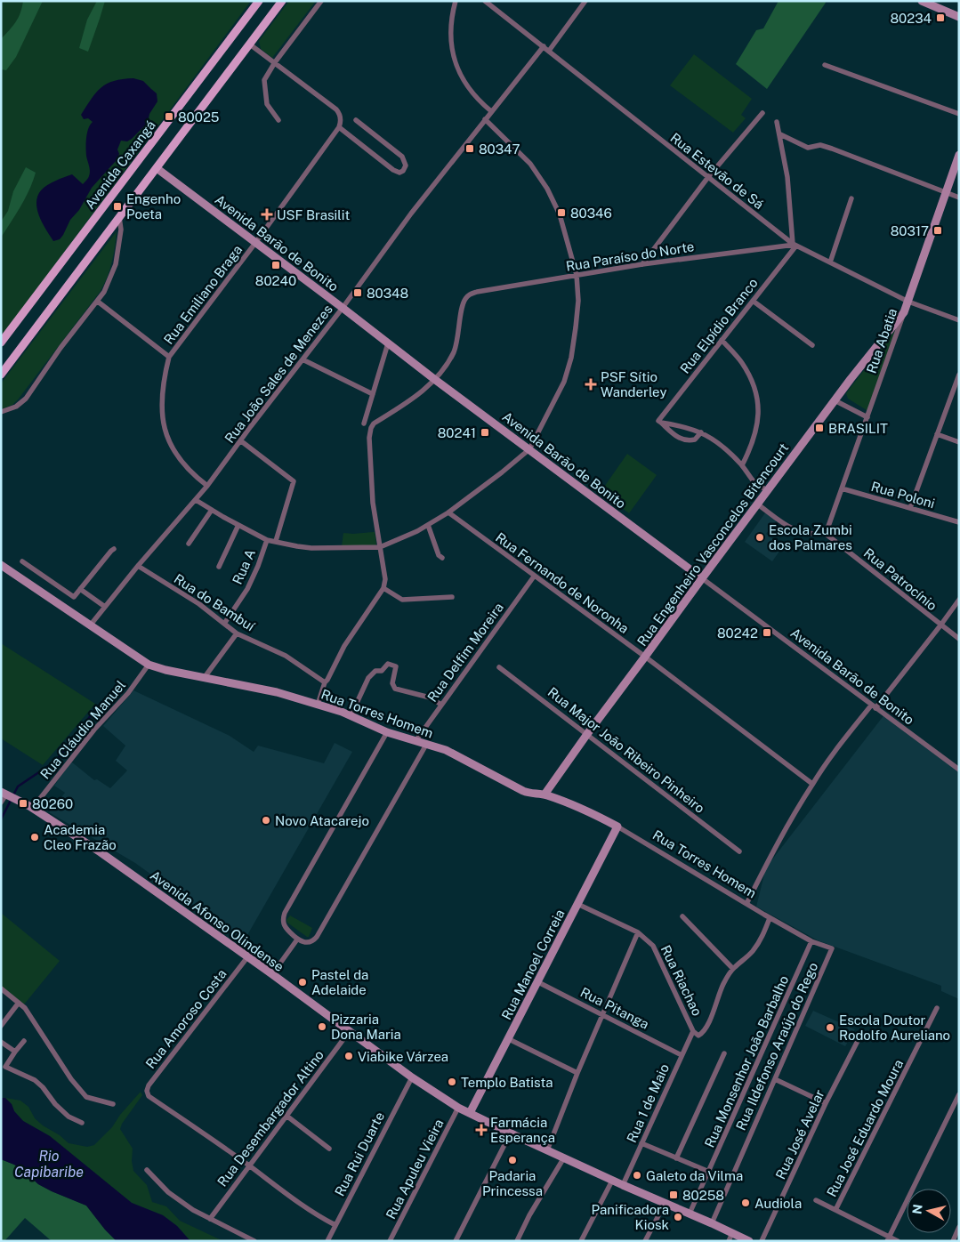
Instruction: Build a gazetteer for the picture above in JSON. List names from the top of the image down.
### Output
{
  "streets": {
    "main road": ["Avenida Caxangá"],
    "street": [
      "Rua Estevão de Sá",
      "Avenida Barão de Bonito",
      "Rua Paraíso do Norte",
      "Rua Emiliano Braga",
      "Rua Elpídio Branco",
      "Rua Abatia",
      "Rua João Sales de Menezes",
      "Rua Poloni",
      "Rua Engenheiro Vasconcelos Bitencourt",
      "Rua A",
      "Rua Patrocínio",
      "Rua Fernando de Noronha",
      "Rua do Bambuí",
      "Rua Delfim Moreira",
      "Rua Torres Homem",
      "Rua Cláudio Manuel",
      "Rua Major João Ribeiro Pinheiro",
      "Avenida Afonso Olindense",
      "Rua Manoel Correia",
      "Rua Riachao",
      "Rua Pitanga",
      "Rua Amoroso Costa",
      "Rua Ildefonso Araújo do Rego",
      "Rua Monsenhor João Barbalho",
      "Rua 1 de Maio",
      "Rua Desembargador Altino",
      "Rua José Eduardo Moura",
      "Rua José Avelar",
      "Rua Rui Duarte",
      "Rua Apuleu Vieira"
    ]
  },
  "crossings": [
    ["Rua Estevão de Sá", "Rua Paraíso do Norte"],
    ["Rua Estevão de Sá", "Rua Elpídio Branco"],
    ["Rua Estevão de Sá", "Rua Abatia"],
    ["Rua Estevão de Sá", "Rua João Sales de Menezes"],
    ["Avenida Barão de Bonito", "Rua Paraíso do Norte"],
    ["Avenida Barão de Bonito", "Rua Emiliano Braga"],
    ["Avenida Barão de Bonito", "Rua João Sales de Menezes"],
    ["Avenida Barão de Bonito", "Rua Engenheiro Vasconcelos Bitencourt"],
    ["Rua Paraíso do Norte", "Rua Elpídio Branco"],
    ["Rua Emiliano Braga", "Rua João Sales de Menezes"],
    ["Rua Abatia", "Rua Poloni"],
    ["Rua Abatia", "Rua Engenheiro Vasconcelos Bitencourt"],
    ["Rua Abatia", "Rua Patrocínio"],
    ["Rua João Sales de Menezes", "Rua do Bambuí"],
    ["Rua João Sales de Menezes", "Rua Torres Homem"],
    ["Rua Engenheiro Vasconcelos Bitencourt", "Rua Fernando de Noronha"],
    ["Rua Engenheiro Vasconcelos Bitencourt", "Rua Torres Homem"],
    ["Rua Engenheiro Vasconcelos Bitencourt", "Rua Major João Ribeiro Pinheiro"],
    ["Rua A", "Rua do Bambuí"],
    ["Rua Fernando de Noronha", "Rua Delfim Moreira"],
    ["Rua Delfim Moreira", "Rua Torres Homem"],
    ["Rua Torres Homem", "Rua Cláudio Manuel"],
    ["Rua Torres Homem", "Rua Manoel Correia"],
    ["Rua Torres Homem", "Rua Ildefonso Araújo do Rego"],
    ["Rua Cláudio Manuel", "Avenida Afonso Olindense"],
    ["Avenida Afonso Olindense", "Rua Manoel Correia"],
    ["Avenida Afonso Olindense", "Rua Amoroso Costa"],
    ["Avenida Afonso Olindense", "Rua Ildefonso Araújo do Rego"],
    ["Avenida Afonso Olindense", "Rua Monsenhor João Barbalho"],
    ["Avenida Afonso Olindense", "Rua 1 de Maio"],
    ["Avenida Afonso Olindense", "Rua Desembargador Altino"],
    ["Avenida Afonso Olindense", "Rua Rui Duarte"],
    ["Avenida Afonso Olindense", "Rua Apuleu Vieira"],
    ["Rua Manoel Correia", "Rua Riachao"],
    ["Rua Manoel Correia", "Rua Pitanga"],
    ["Rua Riachao", "Rua 1 de Maio"],
    ["Rua Pitanga", "Rua 1 de Maio"],
    ["Rua Amoroso Costa", "Rua Desembargador Altino"],
    ["Rua Ildefonso Araújo do Rego", "Rua Monsenhor João Barbalho"]
  ],
  "water": ["Rio Capibaribe"],
  "places": {
    "transit": [
      "80234",
      "80025",
      "80347",
      "Engenho Poeta",
      "80346",
      "80317",
      "80240",
      "80348",
      "BRASILIT",
      "80241",
      "80242",
      "80260",
      "80258"
    ],
    "health": ["USF Brasilit", "PSF Sítio Wanderley", "Farmácia Esperança"],
    "other": [
      "Escola Zumbi dos Palmares",
      "Novo Atacarejo",
      "Academia Cleo Frazão",
      "Pastel da Adelaide",
      "Pizzaria Dona Maria",
      "Escola Doutor Rodolfo Aureliano",
      "Viabike Várzea",
      "Templo Batista",
      "Padaria Princessa",
      "Galeto da Vilma",
      "Audiola",
      "Panificadora Kiosk"
    ]
  },
  "north": "left"
}
